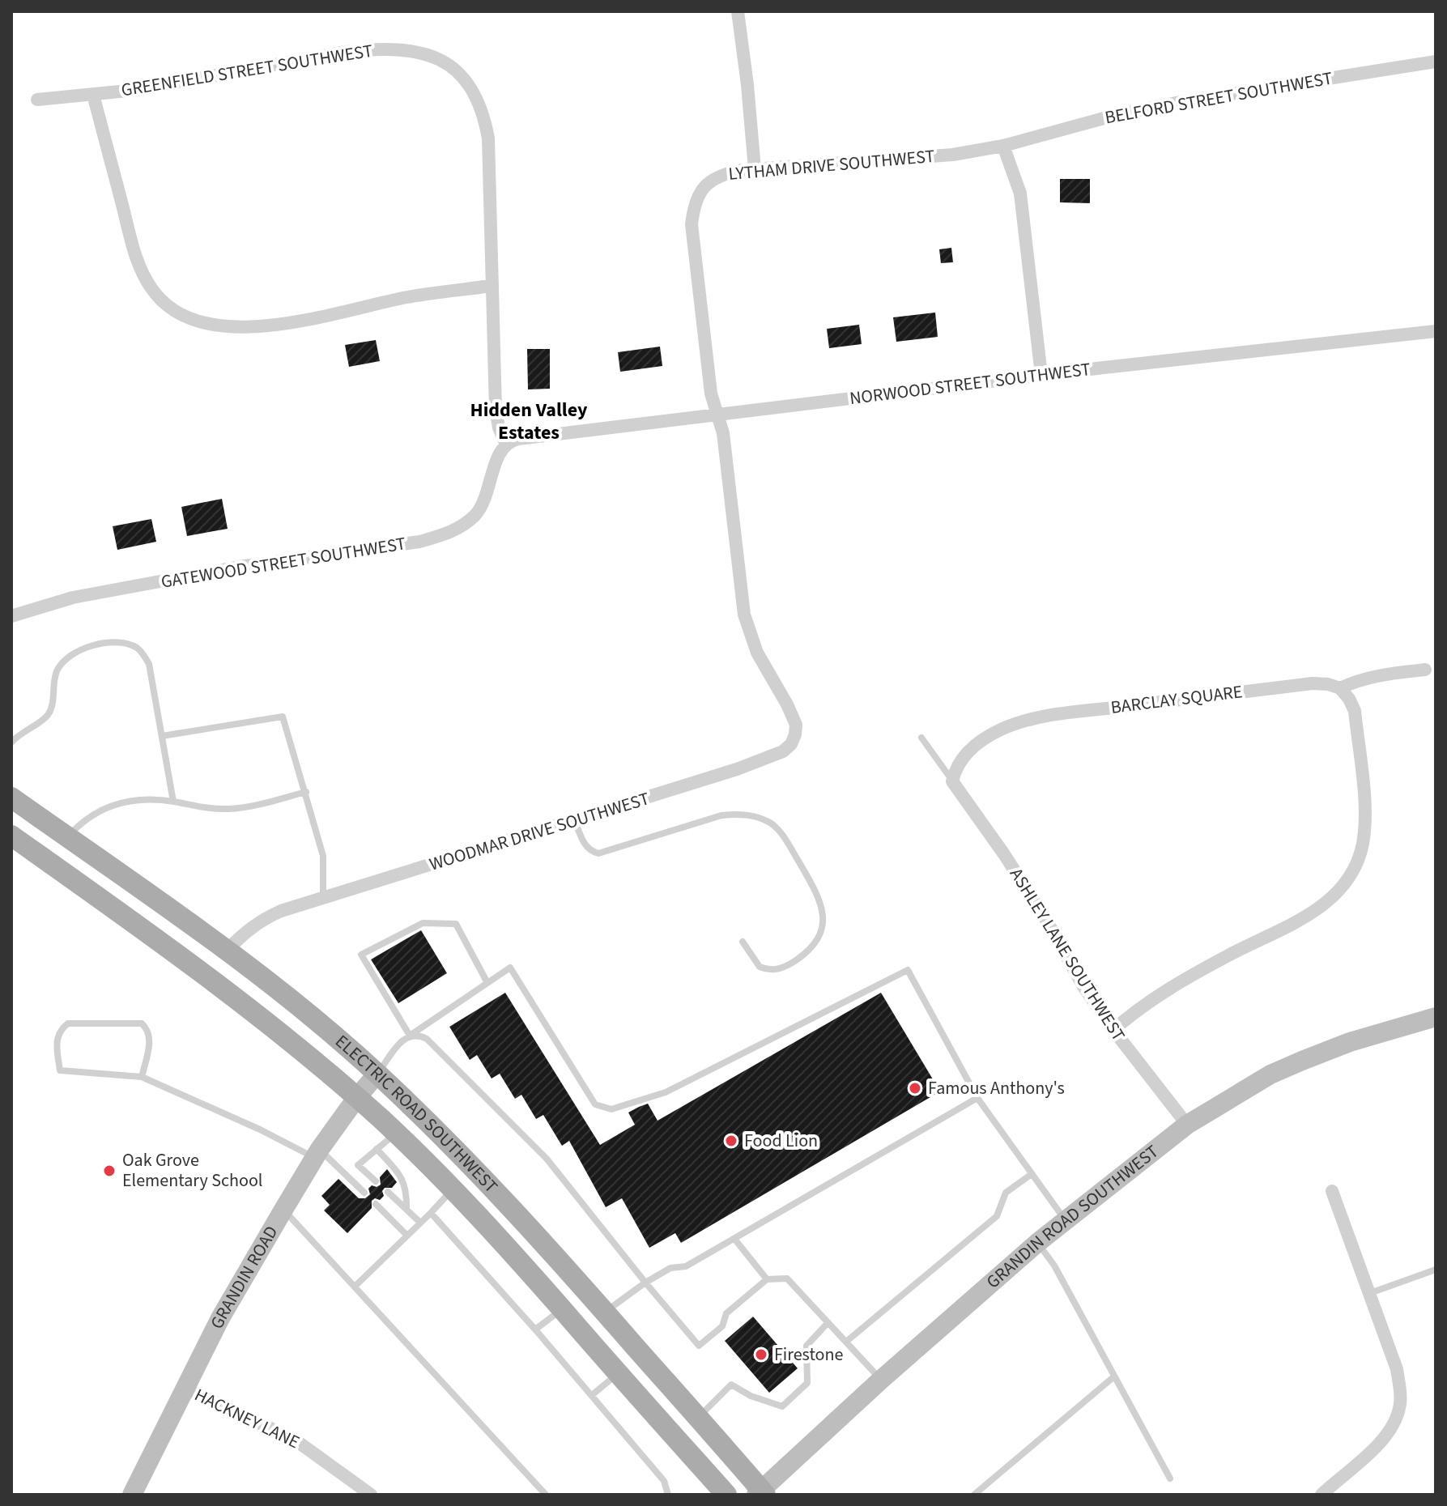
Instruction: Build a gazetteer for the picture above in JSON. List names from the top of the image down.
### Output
{
  "streets": {
    "main road": ["ELECTRIC ROAD SOUTHWEST"],
    "street": [
      "GREENFIELD STREET SOUTHWEST",
      "BELFORD STREET SOUTHWEST",
      "LYTHAM DRIVE SOUTHWEST",
      "NORWOOD STREET SOUTHWEST",
      "GATEWOOD STREET SOUTHWEST",
      "BARCLAY SQUARE",
      "WOODMAR DRIVE SOUTHWEST",
      "ASHLEY LANE SOUTHWEST",
      "GRANDIN ROAD SOUTHWEST",
      "GRANDIN ROAD",
      "HACKNEY LANE"
    ]
  },
  "crossings": [
    ["GREENFIELD STREET SOUTHWEST", "NORWOOD STREET SOUTHWEST"],
    ["GREENFIELD STREET SOUTHWEST", "GATEWOOD STREET SOUTHWEST"],
    ["BELFORD STREET SOUTHWEST", "LYTHAM DRIVE SOUTHWEST"],
    ["LYTHAM DRIVE SOUTHWEST", "NORWOOD STREET SOUTHWEST"],
    ["LYTHAM DRIVE SOUTHWEST", "WOODMAR DRIVE SOUTHWEST"],
    ["NORWOOD STREET SOUTHWEST", "GATEWOOD STREET SOUTHWEST"],
    ["BARCLAY SQUARE", "ASHLEY LANE SOUTHWEST"],
    ["WOODMAR DRIVE SOUTHWEST", "ELECTRIC ROAD SOUTHWEST"],
    ["ASHLEY LANE SOUTHWEST", "GRANDIN ROAD SOUTHWEST"],
    ["ELECTRIC ROAD SOUTHWEST", "GRANDIN ROAD SOUTHWEST"],
    ["ELECTRIC ROAD SOUTHWEST", "GRANDIN ROAD"],
    ["GRANDIN ROAD", "HACKNEY LANE"]
  ],
  "districts": ["Hidden Valley Estates"],
  "places": [
    "Famous Anthony's",
    "Food Lion",
    "Oak Grove Elementary School",
    "Firestone"
  ]
}
